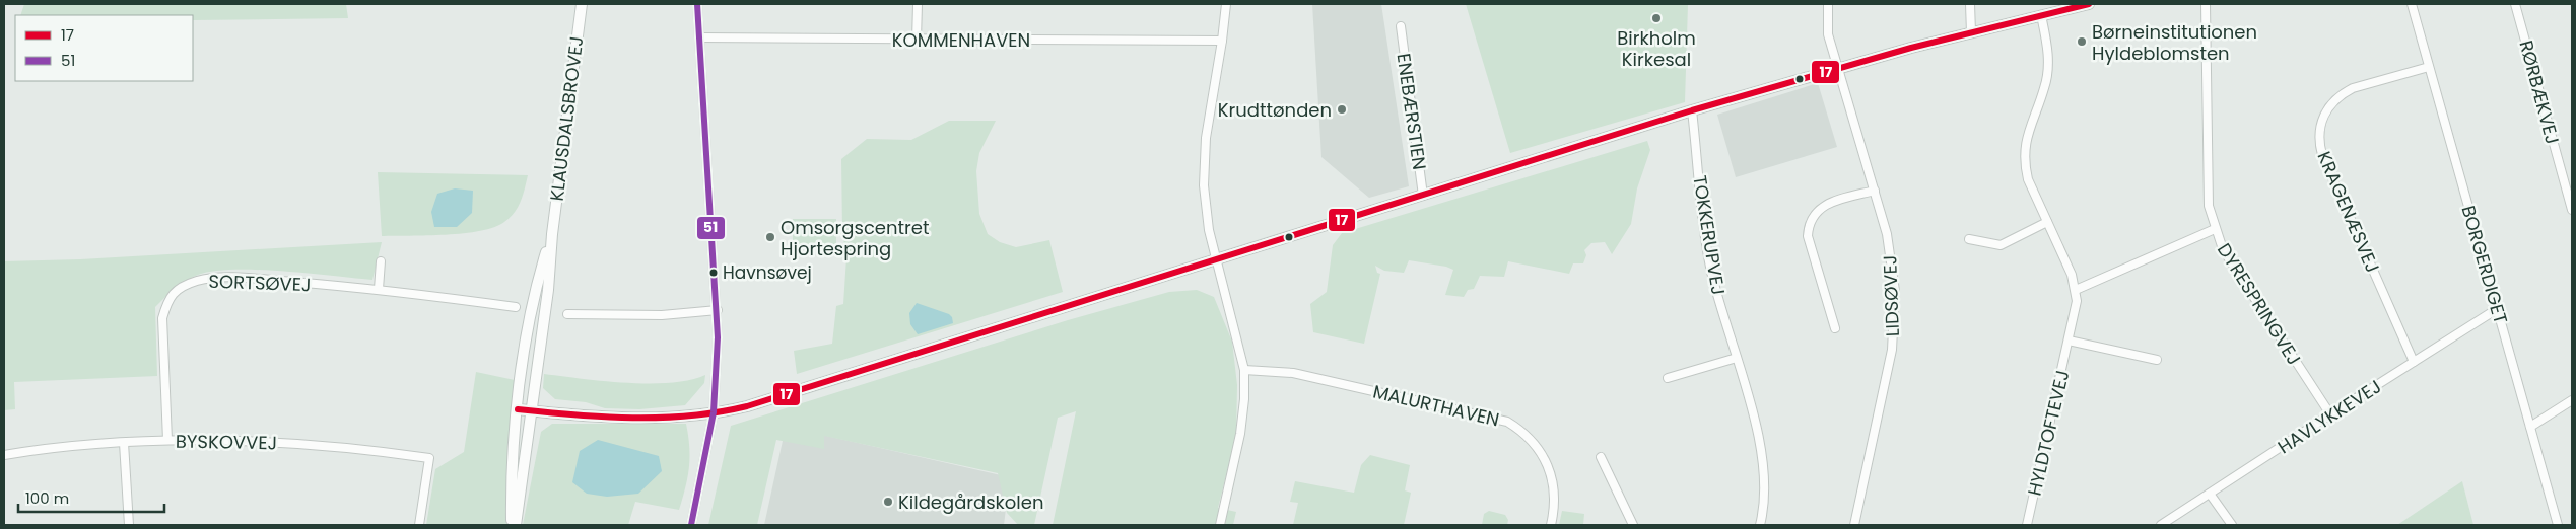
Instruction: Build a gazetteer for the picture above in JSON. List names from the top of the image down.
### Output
{
  "streets": {
    "street": [
      "KOMMENHAVEN",
      "RØRBÆKVEJ",
      "ENEBÆRSTIEN",
      "KLAUSDALSBROVEJ",
      "KRAGENÆSVEJ",
      "TOKKERUPVEJ",
      "BORGERDIGET",
      "SORTSØVEJ",
      "LIDSØVEJ",
      "DYRESPRINGVEJ",
      "MALURTHAVEN",
      "HAVLYKKEVEJ",
      "HYLDTOFTEVEJ",
      "BYSKOVVEJ"
    ]
  },
  "crossings": [
    ["KRAGENÆSVEJ", "BORGERDIGET"],
    ["KRAGENÆSVEJ", "HAVLYKKEVEJ"],
    ["BORGERDIGET", "HAVLYKKEVEJ"],
    ["SORTSØVEJ", "BYSKOVVEJ"],
    ["DYRESPRINGVEJ", "HAVLYKKEVEJ"]
  ],
  "places": [
    "Birkholm Kirkesal",
    "Børneinstitutionen Hyldeblomsten",
    "Krudttønden",
    "Omsorgscentret Hjortespring",
    "Havnsøvej",
    "Kildegårdskolen"
  ],
  "lines": ["transit line 17", "transit line 51"],
  "legend": ["17", "51"],
  "scale_bar": "100 m"
}
